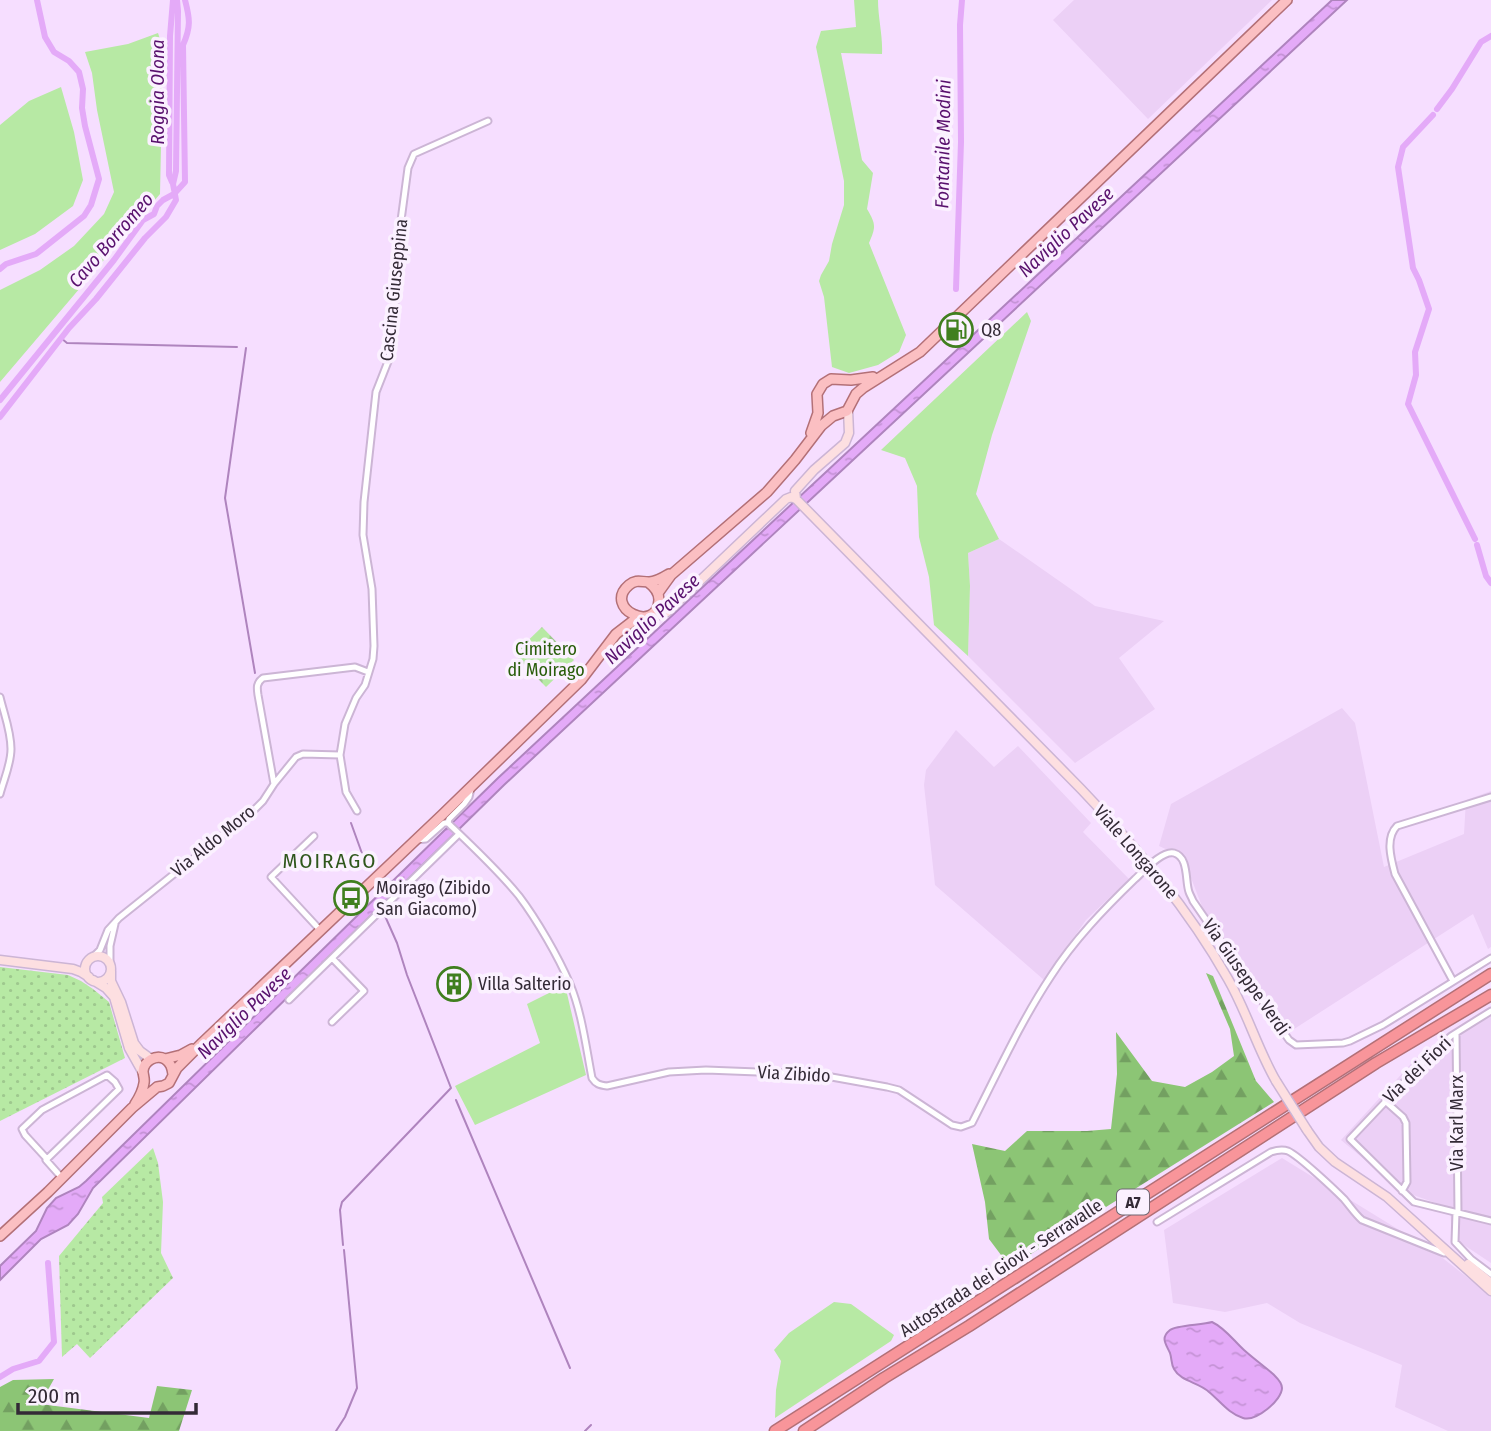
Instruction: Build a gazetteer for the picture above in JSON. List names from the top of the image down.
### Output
{
  "streets": {
    "highway": ["A7", "Autostrada dei Giovi - Serravalle"],
    "main road": ["Viale Longarone"],
    "street": [
      "Cascina Giuseppina",
      "Via Aldo Moro",
      "Via Giuseppe Verdi",
      "Via dei Fiori",
      "Via Zibido",
      "Via Karl Marx"
    ]
  },
  "crossings": [
    ["Cascina Giuseppina", "Via Aldo Moro"],
    ["Viale Longarone", "Via Giuseppe Verdi"],
    ["Viale Longarone", "Via Zibido"],
    ["Via Giuseppe Verdi", "Via Zibido"],
    ["Via dei Fiori", "Via Karl Marx"]
  ],
  "districts": ["MOIRAGO"],
  "water": [
    "Roggia Olona",
    "Fontanile Modini",
    "Naviglio Pavese",
    "Cavo Borromeo"
  ],
  "parks": ["Cimitero di Moirago"],
  "places": {
    "fuel station": ["Q8"],
    "bus stop": ["Moirago (Zibido San Giacomo)"],
    "building": ["Villa Salterio"]
  },
  "scale_bar": "200 m"
}
